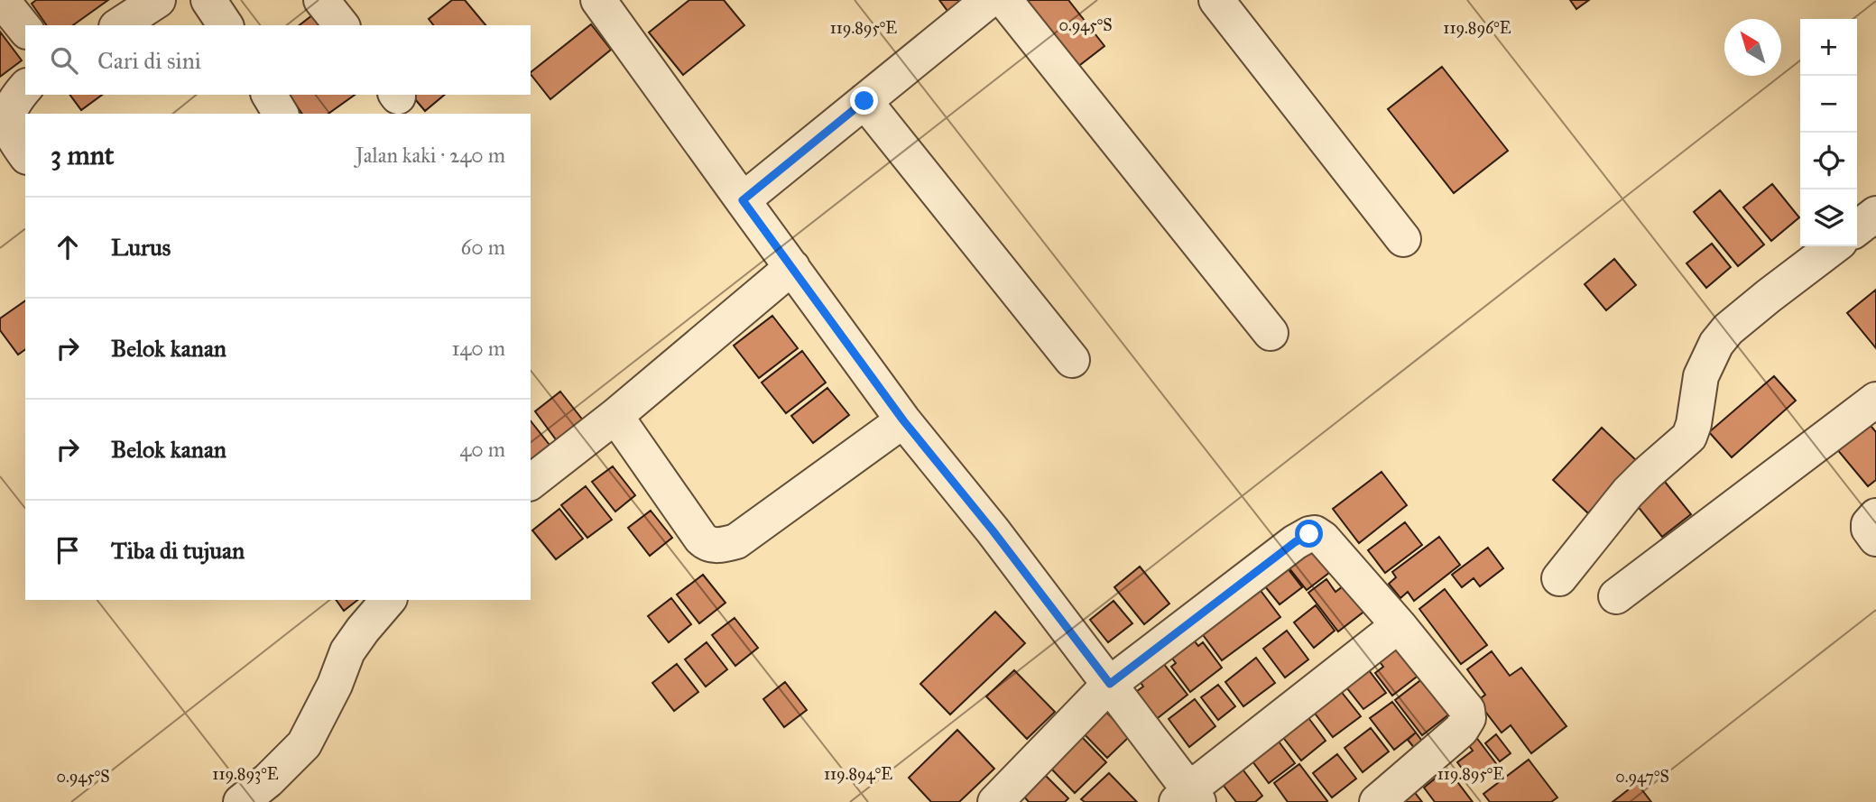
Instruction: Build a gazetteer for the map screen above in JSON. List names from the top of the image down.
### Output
{
  "north": "top left",
  "page": {
    "map_buttons": ["+", "−"],
    "search": "Cari di sini",
    "heading": ["3 mnt", "Jalan kaki · 240 m"],
    "list": [
      ["Lurus", "60 m"],
      ["Belok kanan", "140 m"],
      ["Belok kanan", "40 m"],
      "Tiba di tujuan"
    ]
  },
  "coordinates": [
    "0.945°S",
    "119.895°E",
    "119.896°E",
    "119.893°E",
    "119.894°E",
    "0.947°S"
  ]
}
